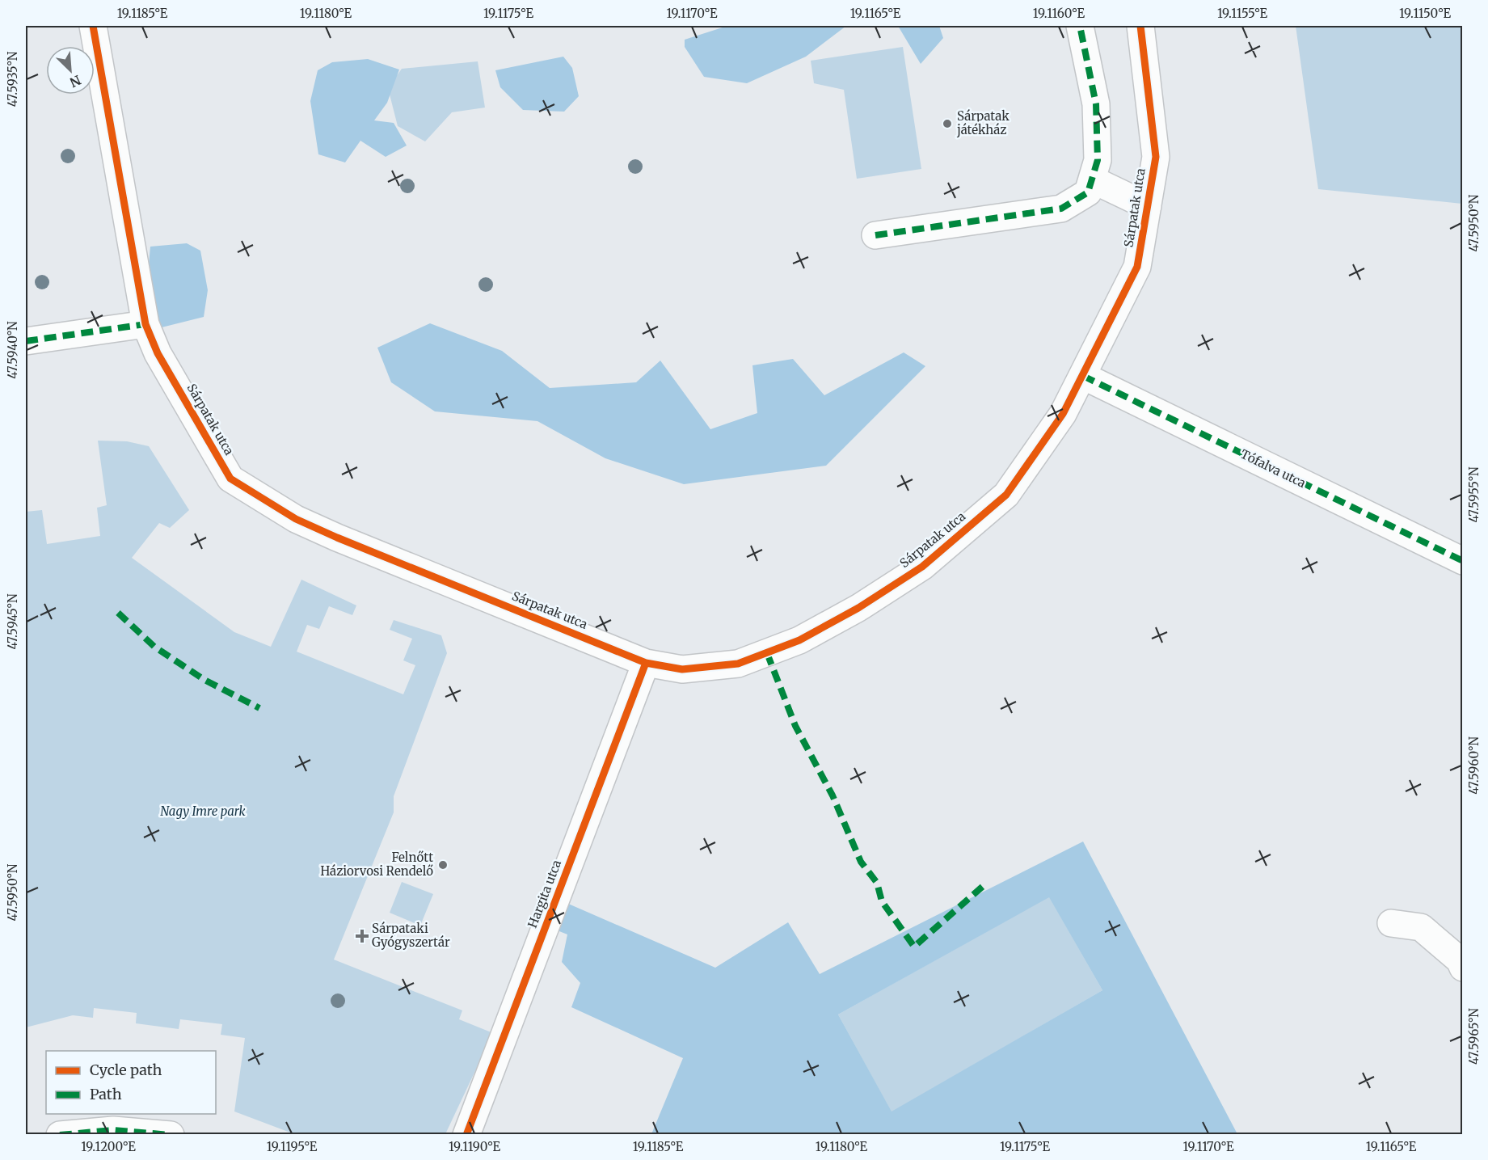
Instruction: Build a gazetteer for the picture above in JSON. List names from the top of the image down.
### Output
{
  "streets": {
    "street": ["Sárpatak utca", "Tófalva utca", "Hargita utca"]
  },
  "crossings": [
    ["Sárpatak utca", "Tófalva utca"],
    ["Sárpatak utca", "Hargita utca"]
  ],
  "parks": ["Nagy Imre park"],
  "places": {
    "other": ["Sárpatak játékház", "Felnőtt Háziorvosi Rendelő"],
    "health": ["Sárpataki Gyógyszertár"]
  },
  "legend": ["Cycle path", "Path"],
  "north": "bottom right",
  "coordinates": [
    "19.1185°E",
    "19.1180°E",
    "19.1175°E",
    "19.1170°E",
    "19.1165°E",
    "19.1160°E",
    "19.1155°E",
    "19.1150°E",
    "47.5935°N",
    "47.5950°N",
    "47.5940°N",
    "47.5955°N",
    "47.5945°N",
    "47.5960°N",
    "47.5965°N",
    "19.1200°E",
    "19.1195°E",
    "19.1190°E"
  ]
}
